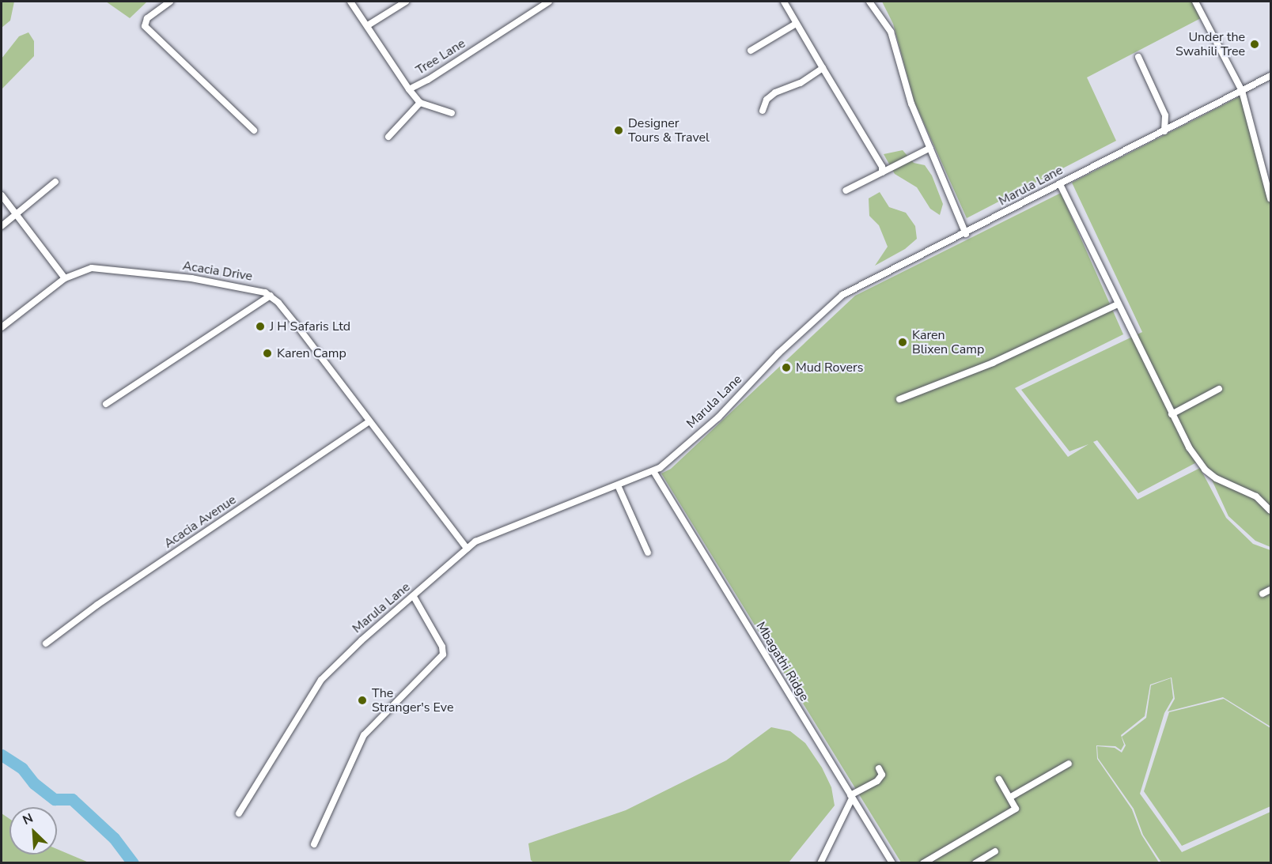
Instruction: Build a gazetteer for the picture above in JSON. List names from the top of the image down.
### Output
{
  "streets": {
    "street": [
      "Tree Lane",
      "Marula Lane",
      "Acacia Drive",
      "Acacia Avenue",
      "Mbagathi Ridge"
    ]
  },
  "crossings": [
    ["Marula Lane", "Acacia Drive"],
    ["Marula Lane", "Mbagathi Ridge"],
    ["Acacia Drive", "Acacia Avenue"]
  ],
  "places": [
    "Under the Swahili Tree",
    "Designer Tours & Travel",
    "J H Safaris Ltd",
    "Karen Blixen Camp",
    "Karen Camp",
    "Mud Rovers",
    "The Stranger's Eve"
  ],
  "north": "top left"
}
